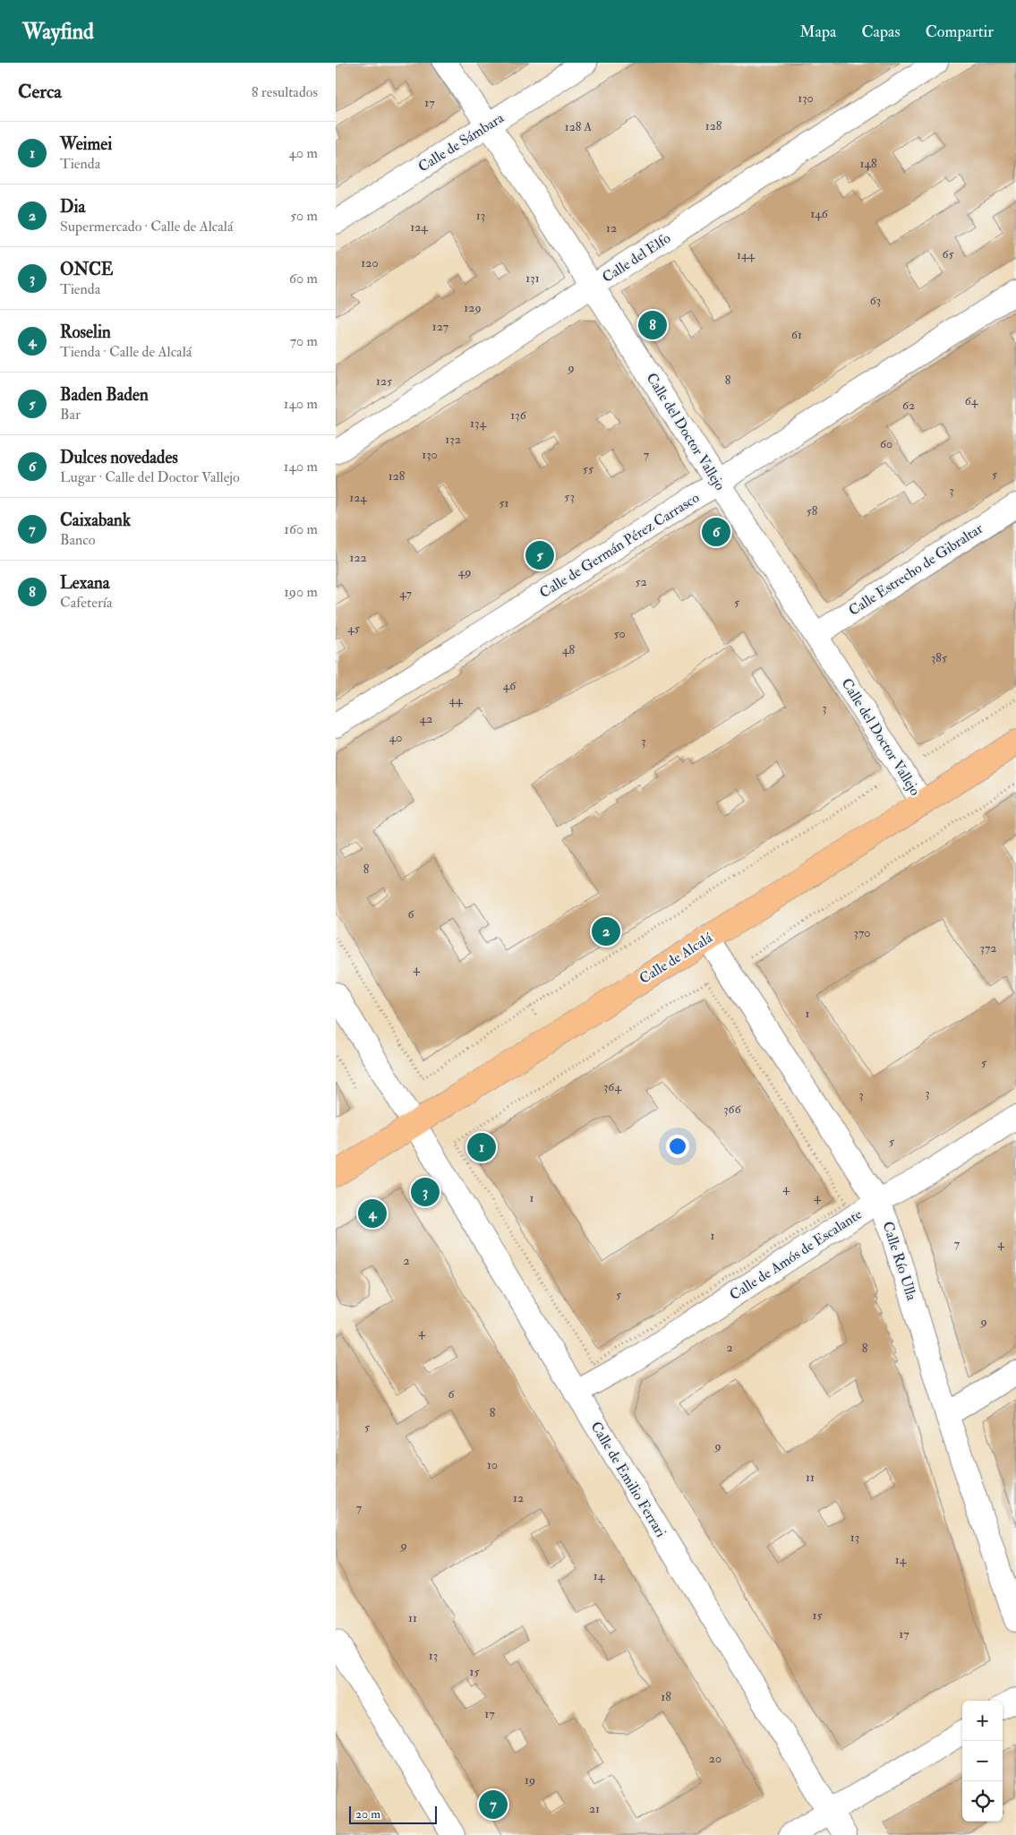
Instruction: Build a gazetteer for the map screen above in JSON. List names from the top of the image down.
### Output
{
  "streets": {
    "main road": ["Calle de Alcalá"],
    "street": [
      "Calle de Sámbara",
      "Calle del Elfo",
      "Calle del Doctor Vallejo",
      "Calle de Germán Pérez Carrasco",
      "Calle Estrecho de Gibraltar",
      "Calle de Amós de Escalante",
      "Calle Río Ulla",
      "Calle de Emilio Ferrari"
    ]
  },
  "crossings": [
    ["Calle de Sámbara", "Calle del Doctor Vallejo"],
    ["Calle del Elfo", "Calle del Doctor Vallejo"],
    ["Calle del Doctor Vallejo", "Calle de Germán Pérez Carrasco"],
    ["Calle del Doctor Vallejo", "Calle Estrecho de Gibraltar"],
    ["Calle del Doctor Vallejo", "Calle de Alcalá"],
    ["Calle de Alcalá", "Calle Río Ulla"],
    ["Calle de Alcalá", "Calle de Emilio Ferrari"],
    ["Calle de Amós de Escalante", "Calle Río Ulla"],
    ["Calle de Amós de Escalante", "Calle de Emilio Ferrari"]
  ],
  "house_numbers": [
    "130",
    "17",
    "128",
    "128 A",
    "148",
    "146",
    "13",
    "124",
    "12",
    "65",
    "144",
    "120",
    "131",
    "63",
    "129",
    "127",
    "61",
    "9",
    "8",
    "125",
    "64",
    "62",
    "136",
    "134",
    "132",
    "60",
    "130",
    "7",
    "55",
    "5",
    "128",
    "3",
    "53",
    "124",
    "51",
    "58",
    "122",
    "49",
    "52",
    "47",
    "5",
    "45",
    "50",
    "48",
    "385",
    "46",
    "44",
    "3",
    "42",
    "40",
    "3",
    "8",
    "6",
    "370",
    "372",
    "4",
    "1",
    "5",
    "364",
    "3",
    "3",
    "366",
    "5",
    "4",
    "4",
    "1",
    "1",
    "7",
    "4",
    "2",
    "5",
    "9",
    "4",
    "2",
    "8",
    "6",
    "8",
    "5",
    "9",
    "10",
    "11",
    "12",
    "7",
    "13",
    "9",
    "14",
    "14",
    "15",
    "11",
    "17",
    "13",
    "15",
    "18",
    "17",
    "20",
    "19",
    "21"
  ],
  "scale_bar": "20 m",
  "page": {
    "header": "Wayfind",
    "nav": ["Mapa", "Capas", "Compartir"],
    "heading": ["Cerca", "8 resultados"],
    "list": [
      {
        "mark": "1",
        "name": "Weimei",
        "note": "Tienda",
        "value": "40 m"
      },
      {
        "mark": "2",
        "name": "Dia",
        "note": "Supermercado · Calle de Alcalá",
        "value": "50 m"
      },
      {
        "mark": "3",
        "name": "ONCE",
        "note": "Tienda",
        "value": "60 m"
      },
      {
        "mark": "4",
        "name": "Roselin",
        "note": "Tienda · Calle de Alcalá",
        "value": "70 m"
      },
      {
        "mark": "5",
        "name": "Baden Baden",
        "note": "Bar",
        "value": "140 m"
      },
      {
        "mark": "6",
        "name": "Dulces novedades",
        "note": "Lugar · Calle del Doctor Vallejo",
        "value": "140 m"
      },
      {
        "mark": "7",
        "name": "Caixabank",
        "note": "Banco",
        "value": "160 m"
      },
      {
        "mark": "8",
        "name": "Lexana",
        "note": "Cafetería",
        "value": "190 m"
      }
    ],
    "pins": [
      "8",
      "6",
      "5",
      "2",
      "1",
      "3",
      "4",
      "7"
    ],
    "map_buttons": ["+", "−"],
    "scale": "20 m"
  }
}
